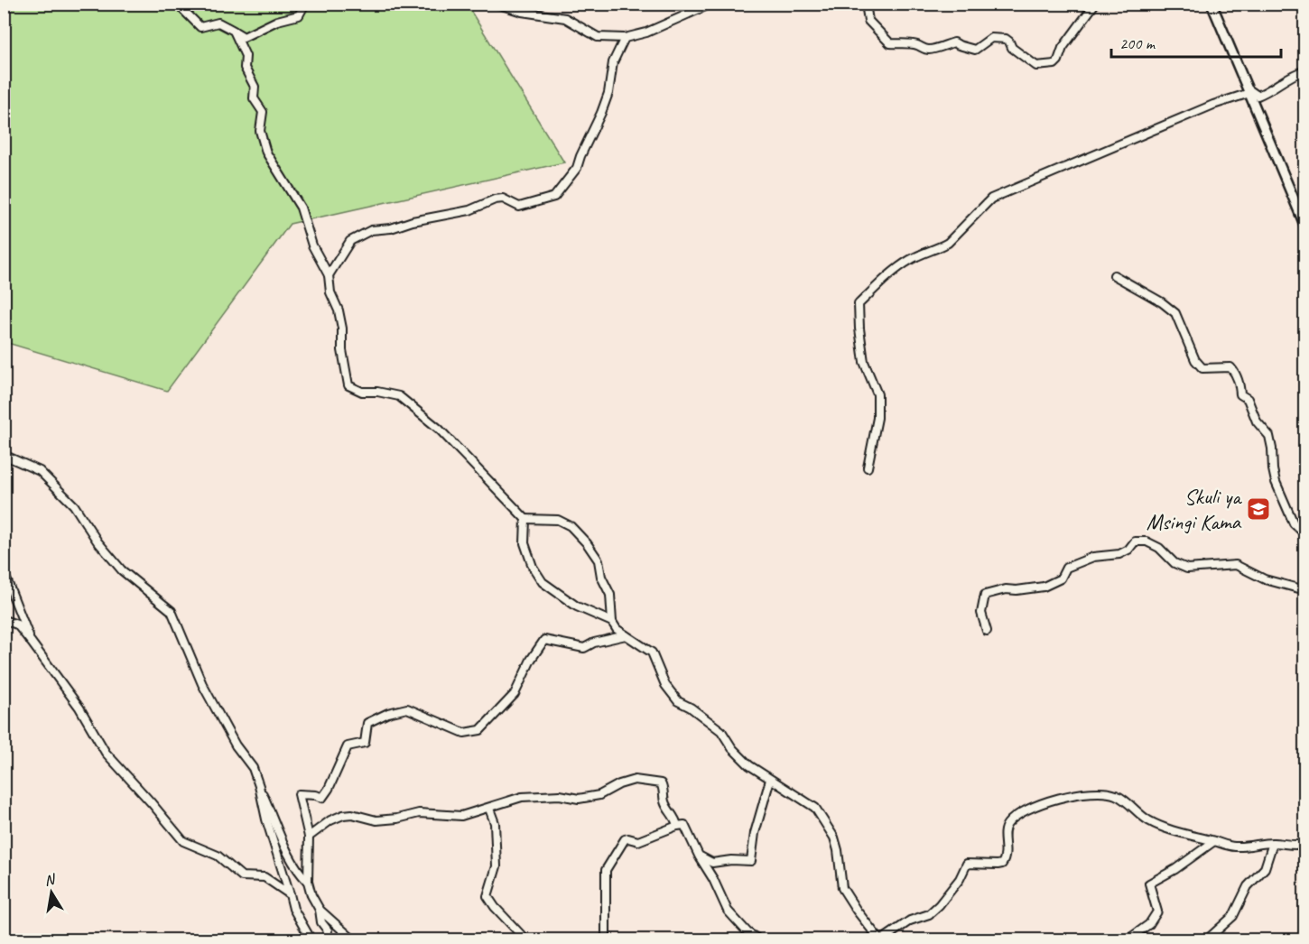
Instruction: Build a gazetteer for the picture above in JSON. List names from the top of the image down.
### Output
{
  "places": {
    "school or university": ["Skuli ya Msingi Kama"]
  },
  "scale_bar": "200 m",
  "north": "top"
}
